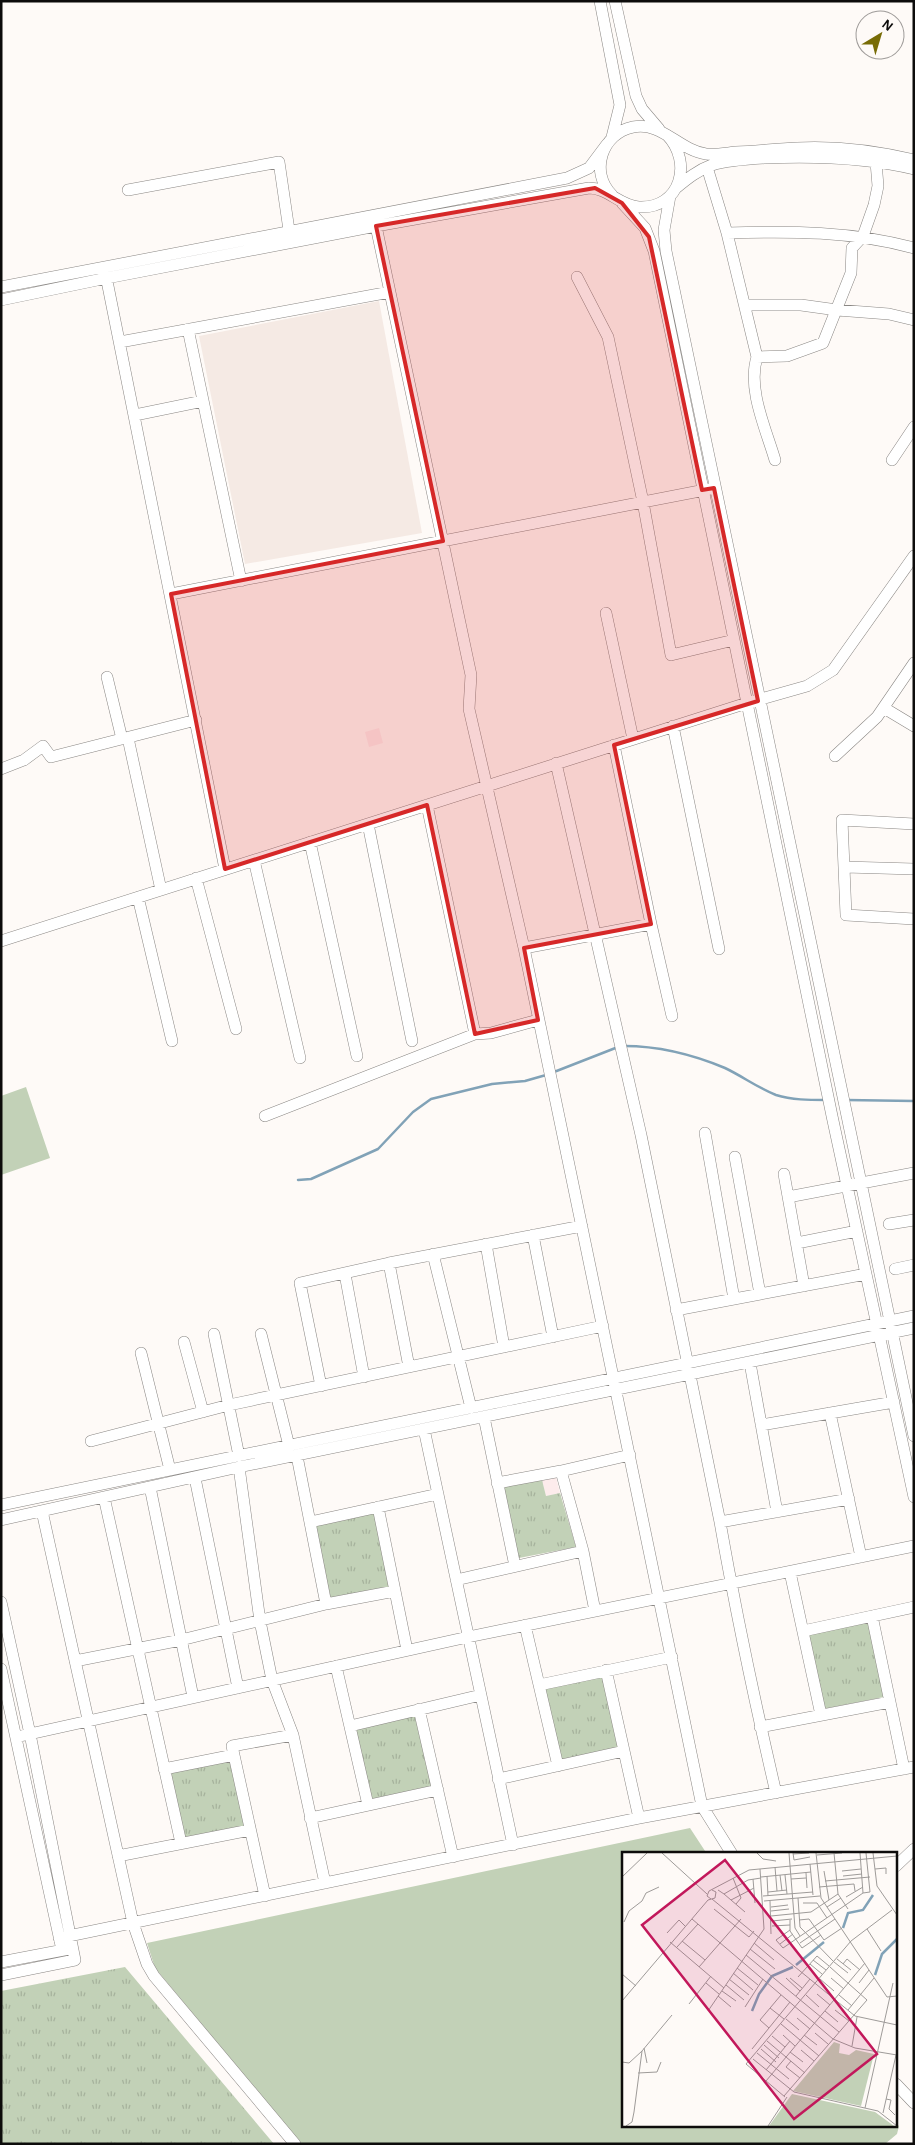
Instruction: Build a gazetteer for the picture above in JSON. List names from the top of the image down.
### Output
{
  "north": "top right"
}
